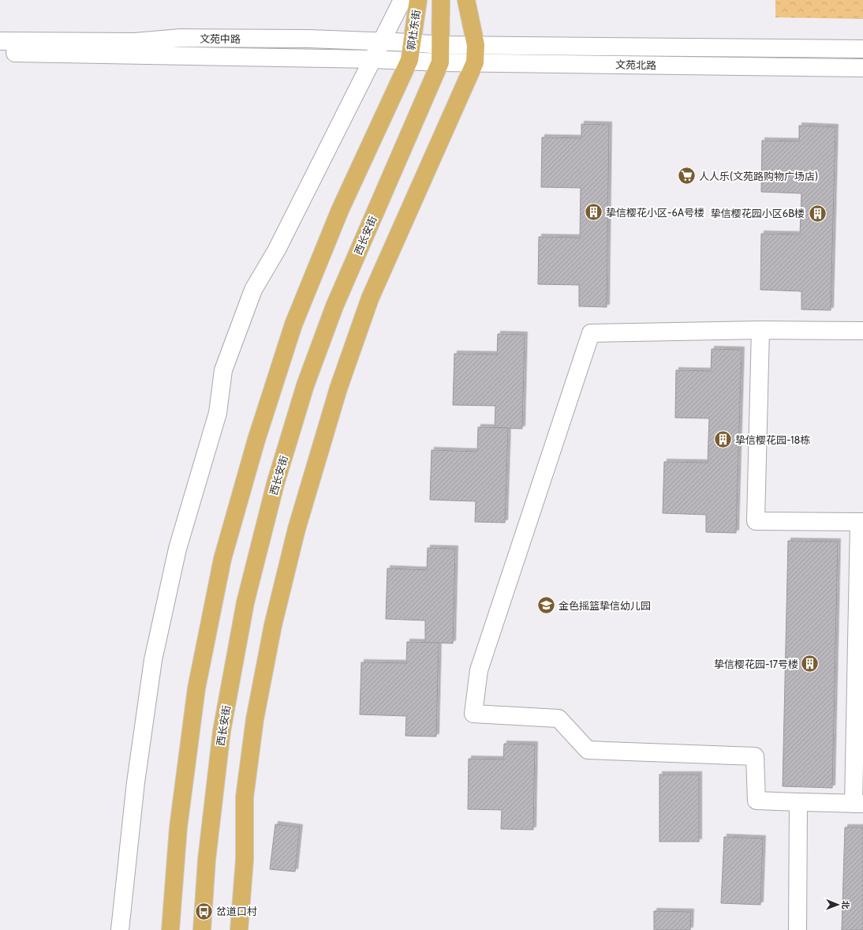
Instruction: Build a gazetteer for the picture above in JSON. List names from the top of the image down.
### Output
{
  "streets": {
    "main road": ["郭杜东街", "西长安街"],
    "street": ["文苑中路", "文苑北路"]
  },
  "crossings": [
    ["郭杜东街", "文苑中路"],
    ["郭杜东街", "文苑北路"],
    ["文苑中路", "文苑北路"],
    ["文苑中路", "西长安街"],
    ["文苑北路", "西长安街"]
  ],
  "places": {
    "supermarket": ["人人乐(文苑路购物广场店)"],
    "building": [
      "挚信樱花小区-6A号楼",
      "挚信樱花园小区6B楼",
      "挚信樱花园-18栋",
      "挚信樱花园-17号楼"
    ],
    "school or university": ["金色摇篮挚信幼儿园"],
    "bus stop": ["岔道口村"]
  },
  "north": "right"
}
